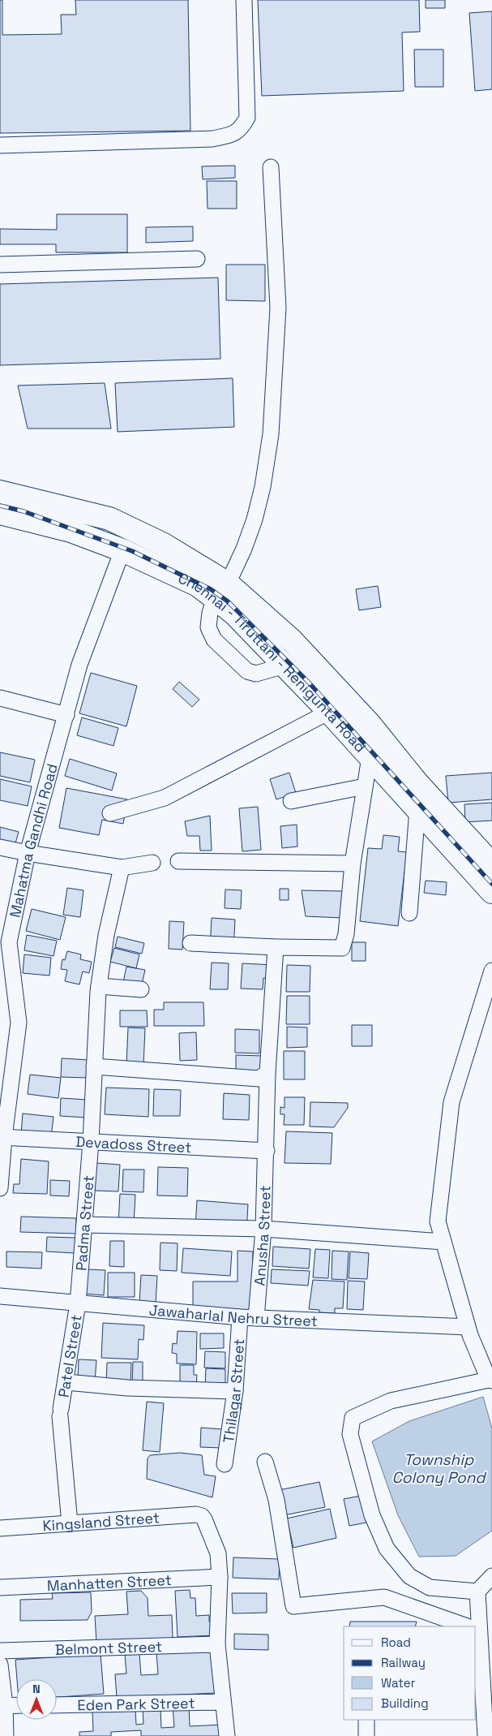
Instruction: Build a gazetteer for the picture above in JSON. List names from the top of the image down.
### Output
{
  "streets": {
    "highway": ["Chennai - Tiruttani - Renigunta Road"],
    "street": [
      "Mahatma Gandhi Road",
      "Devadoss Street",
      "Padma Street",
      "Anusha Street",
      "Jawaharlal Nehru Street",
      "Patel Street",
      "Thilagar Street",
      "Kingsland Street",
      "Manhatten Street",
      "Belmont Street",
      "Eden Park Street"
    ]
  },
  "crossings": [
    ["Chennai - Tiruttani - Renigunta Road", "Mahatma Gandhi Road"],
    ["Mahatma Gandhi Road", "Devadoss Street"],
    ["Devadoss Street", "Padma Street"],
    ["Devadoss Street", "Anusha Street"],
    ["Padma Street", "Jawaharlal Nehru Street"],
    ["Padma Street", "Patel Street"],
    ["Anusha Street", "Jawaharlal Nehru Street"],
    ["Jawaharlal Nehru Street", "Patel Street"],
    ["Jawaharlal Nehru Street", "Thilagar Street"],
    ["Patel Street", "Kingsland Street"],
    ["Kingsland Street", "Manhatten Street"]
  ],
  "water": ["Township Colony Pond"],
  "legend": [
    "Road",
    "Railway",
    "Water",
    "Building"
  ],
  "north": "top"
}
